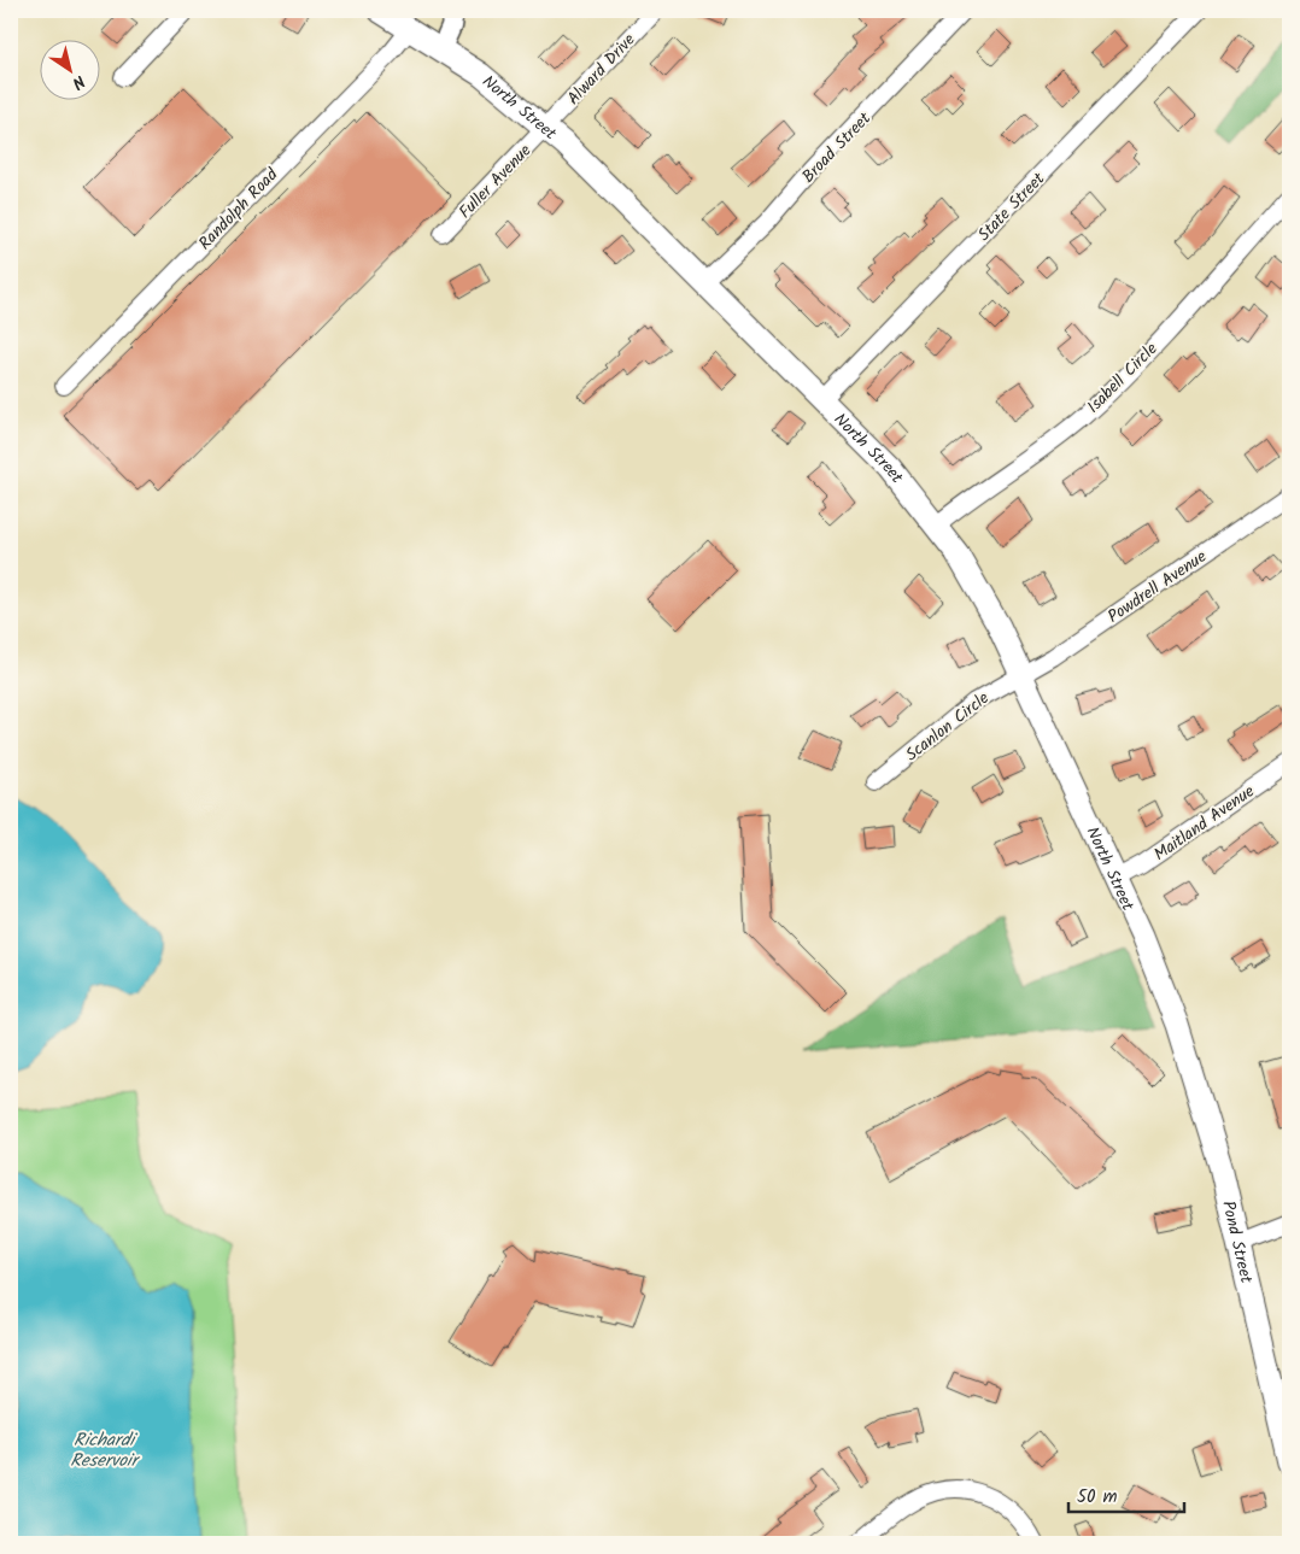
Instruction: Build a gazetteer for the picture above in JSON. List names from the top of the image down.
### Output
{
  "streets": {
    "main road": ["North Street", "Pond Street"],
    "street": [
      "Alward Drive",
      "Broad Street",
      "Fuller Avenue",
      "State Street",
      "Randolph Road",
      "Isabell Circle",
      "Powdrell Avenue",
      "Scanlon Circle",
      "Maitland Avenue"
    ]
  },
  "crossings": [
    ["Alward Drive", "North Street"],
    ["Alward Drive", "Fuller Avenue"],
    ["North Street", "Broad Street"],
    ["North Street", "Fuller Avenue"],
    ["North Street", "State Street"],
    ["North Street", "Randolph Road"],
    ["North Street", "Isabell Circle"],
    ["North Street", "Powdrell Avenue"],
    ["North Street", "Scanlon Circle"],
    ["North Street", "Maitland Avenue"],
    ["North Street", "Pond Street"],
    ["Powdrell Avenue", "Scanlon Circle"]
  ],
  "water": ["Richardi Reservoir"],
  "scale_bar": "50 m",
  "north": "bottom right"
}
